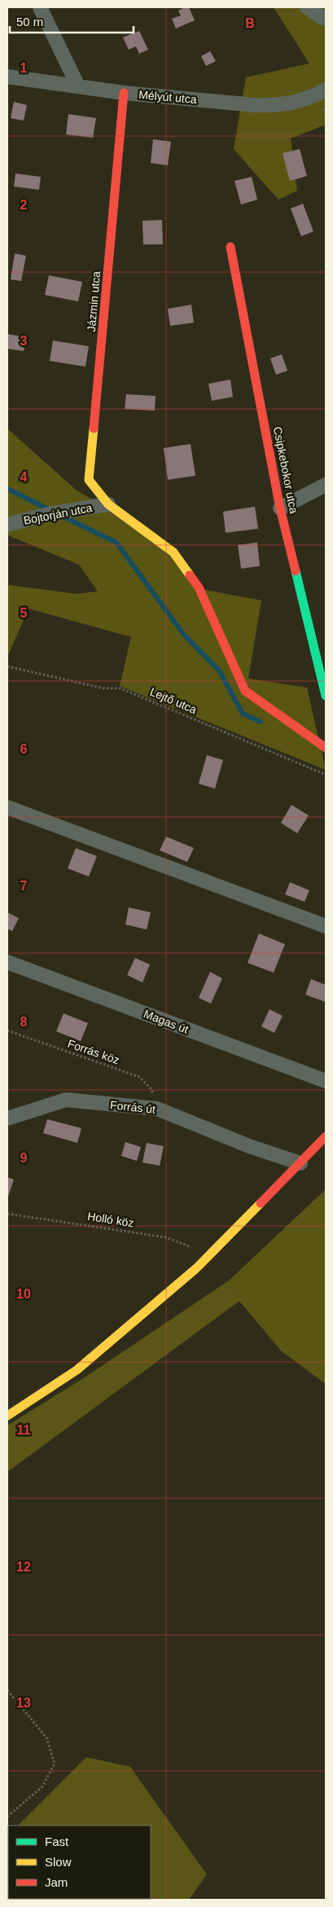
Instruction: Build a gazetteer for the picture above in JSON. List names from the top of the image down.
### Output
{
  "streets": {
    "street": [
      "Mélyút utca",
      "Jázmin utca",
      "Csipkebokor utca",
      "Bojtorján utca",
      "Magas út",
      "Forrás út"
    ],
    "path": ["Lejtő utca", "Forrás köz", "Holló köz"]
  },
  "crossings": [
    ["Mélyút utca", "Jázmin utca"],
    ["Jázmin utca", "Bojtorján utca"],
    ["Forrás köz", "Forrás út"]
  ],
  "legend": ["Fast", "Slow", "Jam"],
  "scale_bar": "50 m",
  "grid": {
    "columns": ["B"],
    "rows": [
      "1",
      "2",
      "3",
      "4",
      "5",
      "6",
      "7",
      "8",
      "9",
      "10",
      "11",
      "12",
      "13"
    ]
  }
}
